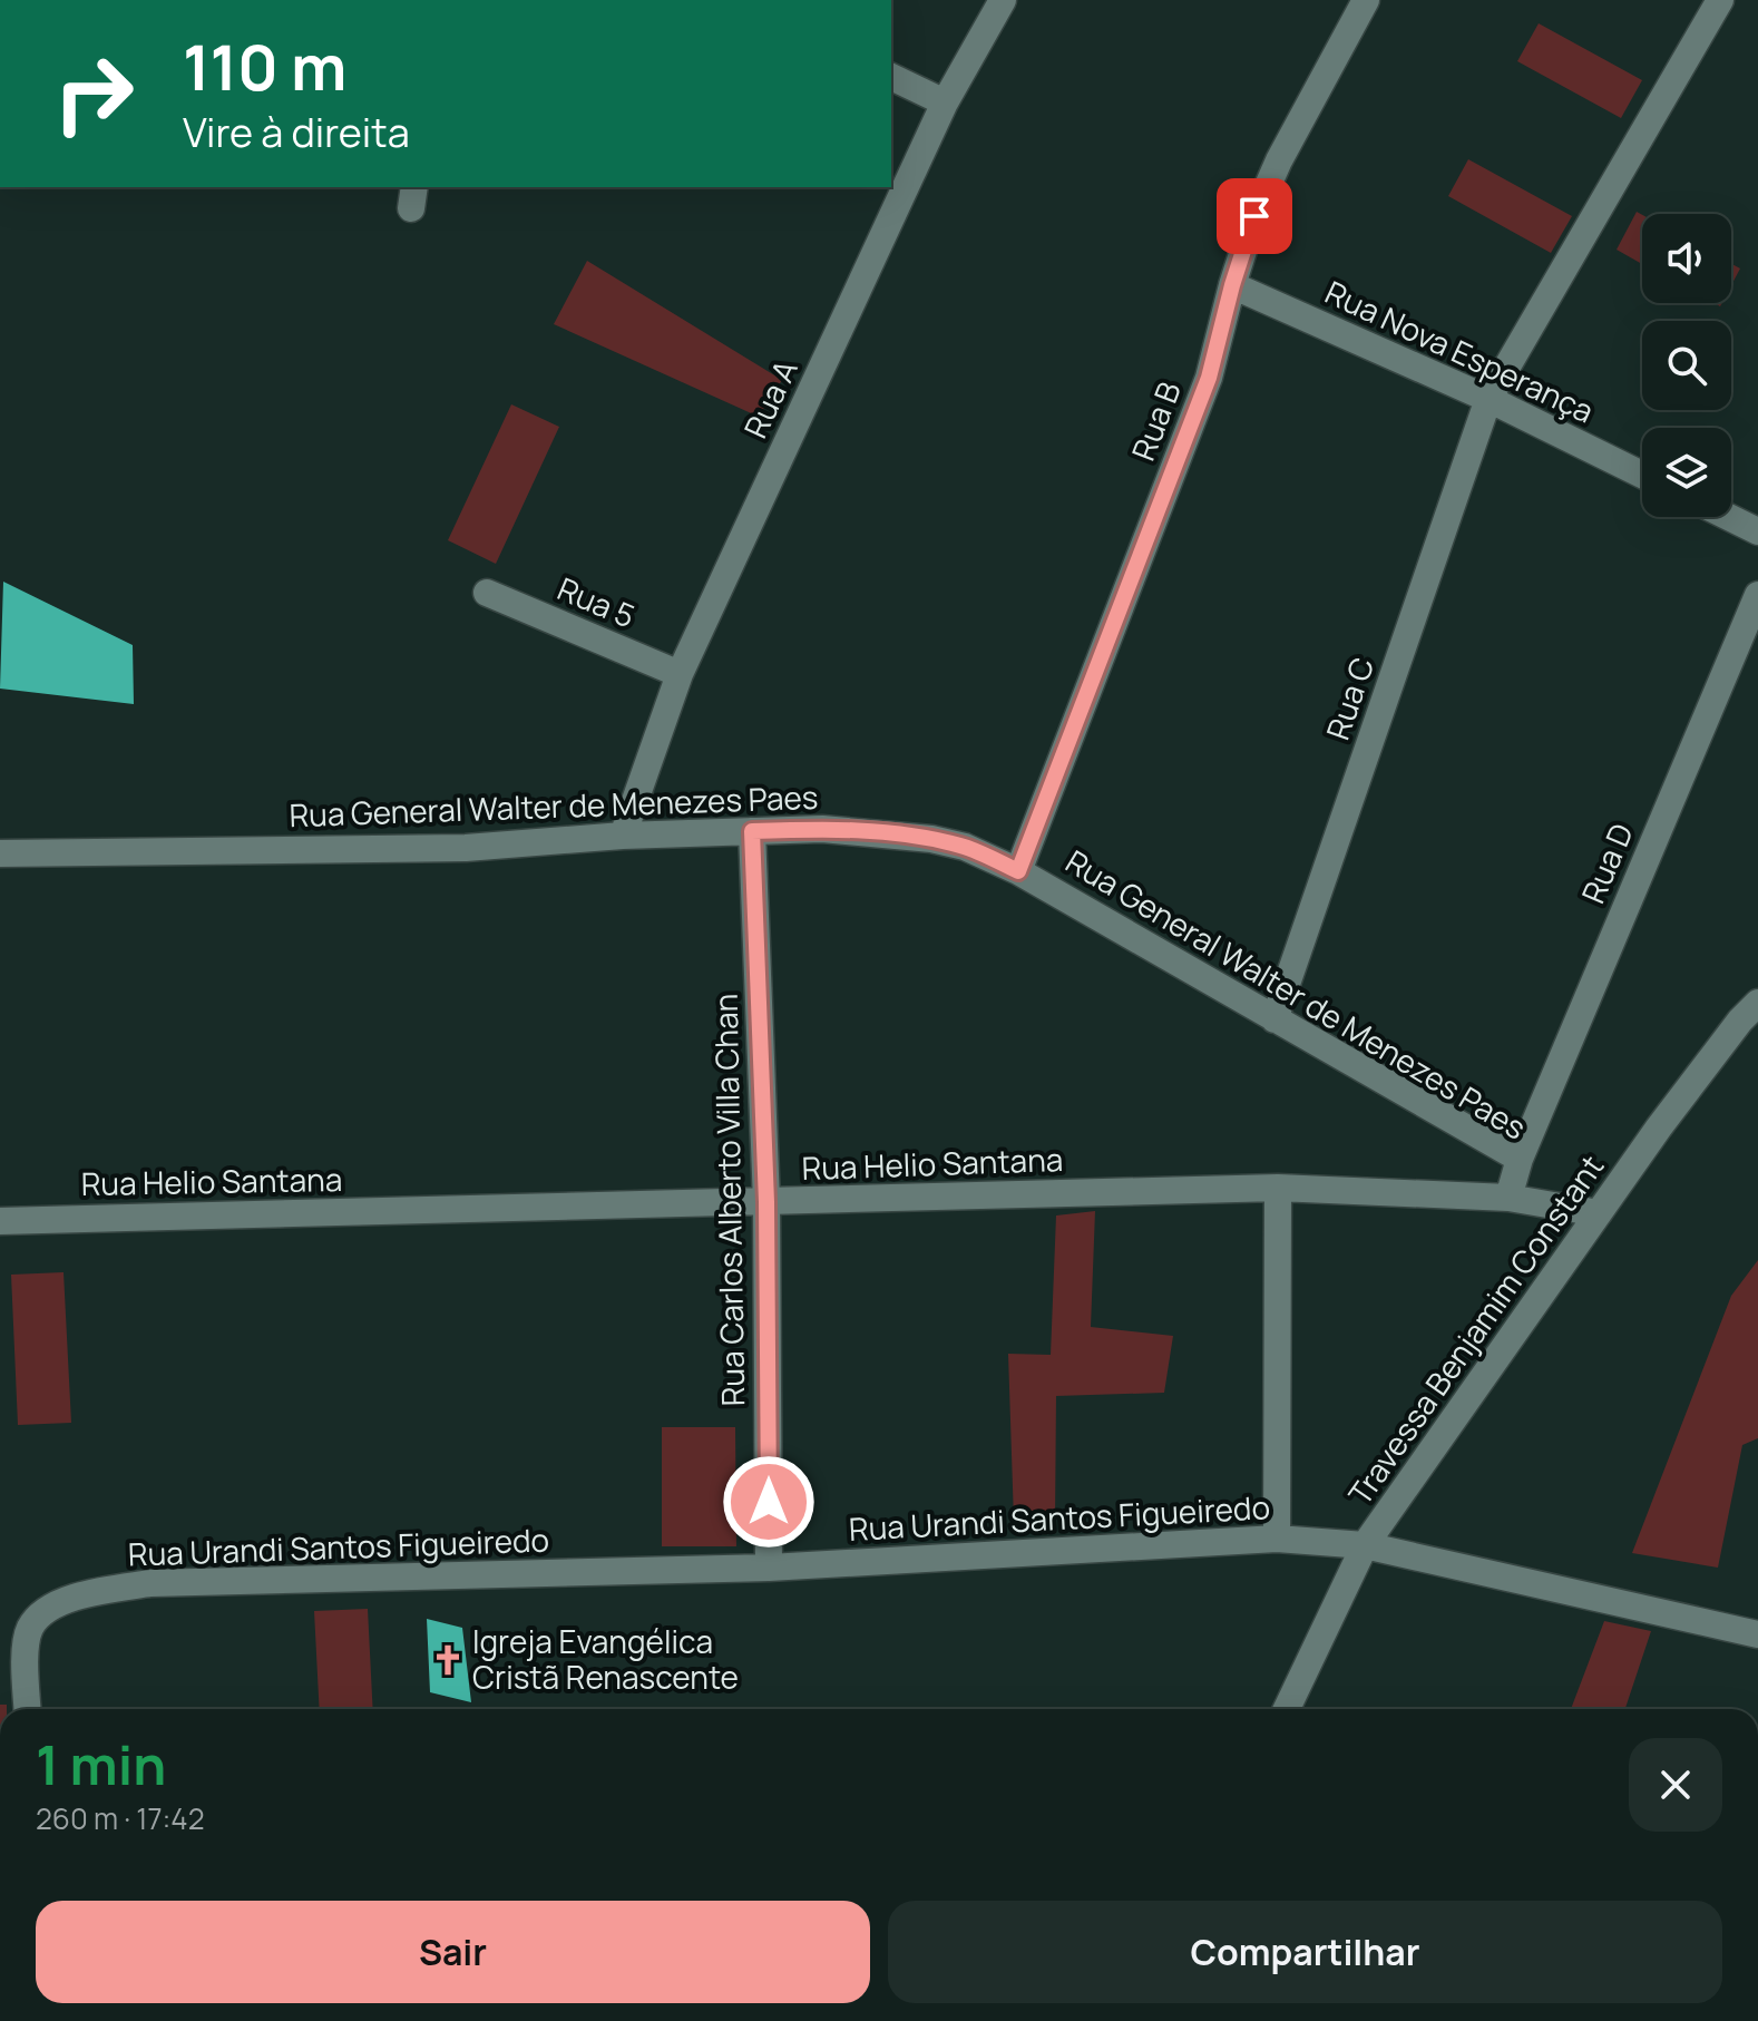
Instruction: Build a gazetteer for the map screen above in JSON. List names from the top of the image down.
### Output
{
  "streets": {
    "street": [
      "Rua Nova Esperança",
      "Rua A",
      "Rua B",
      "Rua 5",
      "Rua C",
      "Rua General Walter de Menezes Paes",
      "Rua D",
      "Rua Helio Santana",
      "Rua Carlos Alberto Villa Chan",
      "Travessa Benjamim Constant",
      "Rua Urandi Santos Figueiredo"
    ]
  },
  "crossings": [
    ["Rua Nova Esperança", "Rua B"],
    ["Rua Nova Esperança", "Rua C"],
    ["Rua A", "Rua 5"],
    ["Rua A", "Rua General Walter de Menezes Paes"],
    ["Rua B", "Rua General Walter de Menezes Paes"],
    ["Rua C", "Rua General Walter de Menezes Paes"],
    ["Rua General Walter de Menezes Paes", "Rua D"],
    ["Rua General Walter de Menezes Paes", "Rua Helio Santana"],
    ["Rua General Walter de Menezes Paes", "Rua Carlos Alberto Villa Chan"],
    ["Rua Helio Santana", "Rua Carlos Alberto Villa Chan"],
    ["Rua Helio Santana", "Travessa Benjamim Constant"],
    ["Rua Carlos Alberto Villa Chan", "Rua Urandi Santos Figueiredo"],
    ["Travessa Benjamim Constant", "Rua Urandi Santos Figueiredo"]
  ],
  "places": {
    "church": ["Igreja Evangélica Cristã Renascente"]
  },
  "page": {
    "turn": ["110 m", "Vire à direita"],
    "heading": ["1 min", "260 m · 17:42"],
    "buttons": ["Sair", "Compartilhar"]
  }
}
